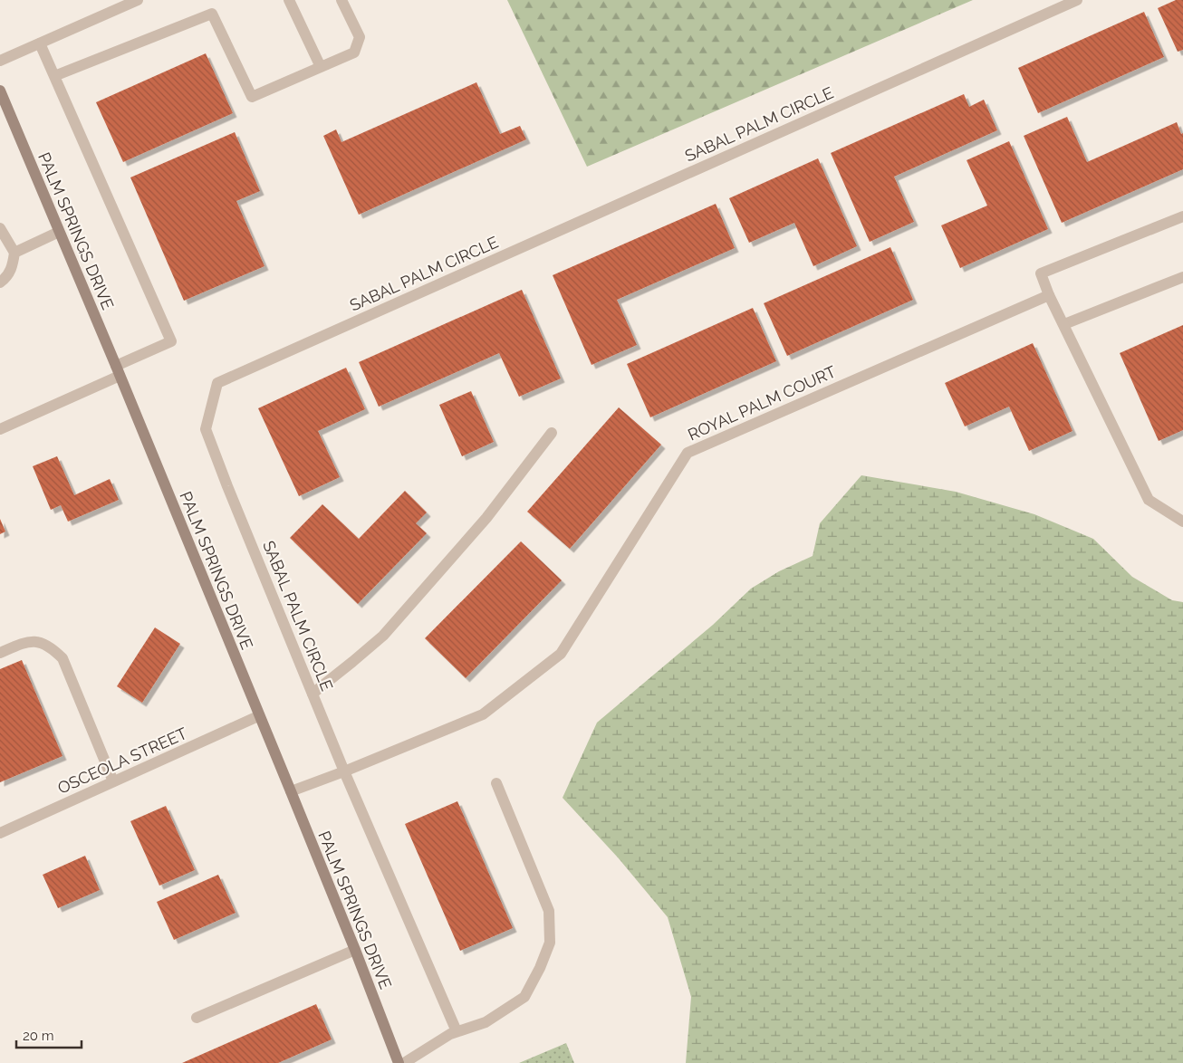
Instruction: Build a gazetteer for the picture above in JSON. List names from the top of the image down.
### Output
{
  "streets": {
    "street": [
      "SABAL PALM CIRCLE",
      "PALM SPRINGS DRIVE",
      "ROYAL PALM COURT",
      "OSCEOLA STREET"
    ]
  },
  "crossings": [
    ["SABAL PALM CIRCLE", "ROYAL PALM COURT"],
    ["PALM SPRINGS DRIVE", "OSCEOLA STREET"]
  ],
  "scale_bar": "20 m"
}
